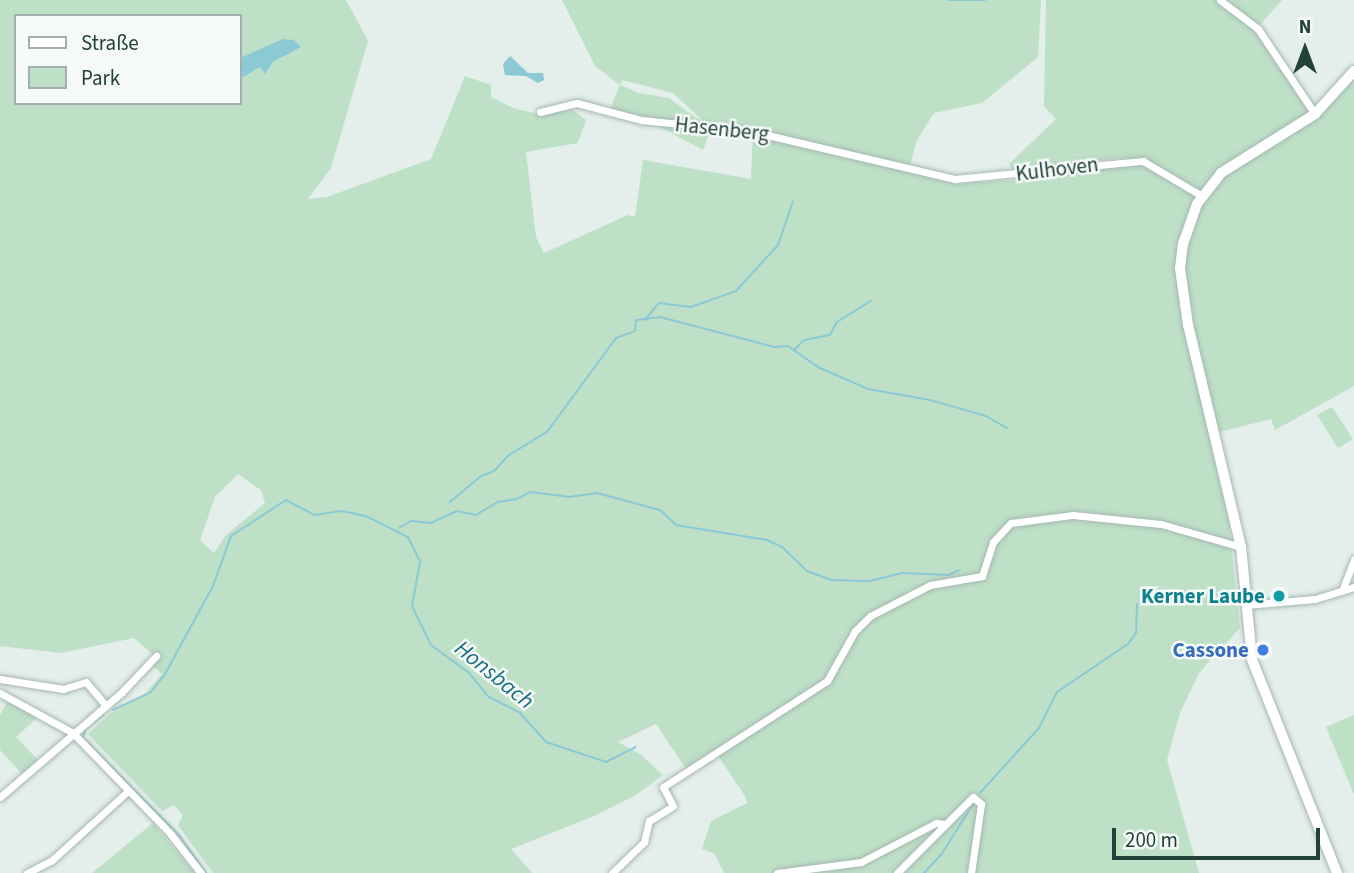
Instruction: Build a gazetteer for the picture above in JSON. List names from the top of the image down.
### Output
{
  "streets": {
    "street": ["Hasenberg", "Kulhoven"]
  },
  "crossings": [
    ["Hasenberg", "Kulhoven"]
  ],
  "water": ["Honsbach"],
  "places": ["Kerner Laube", "Cassone"],
  "legend": ["Straße", "Park"],
  "scale_bar": "200 m",
  "north": "top"
}
